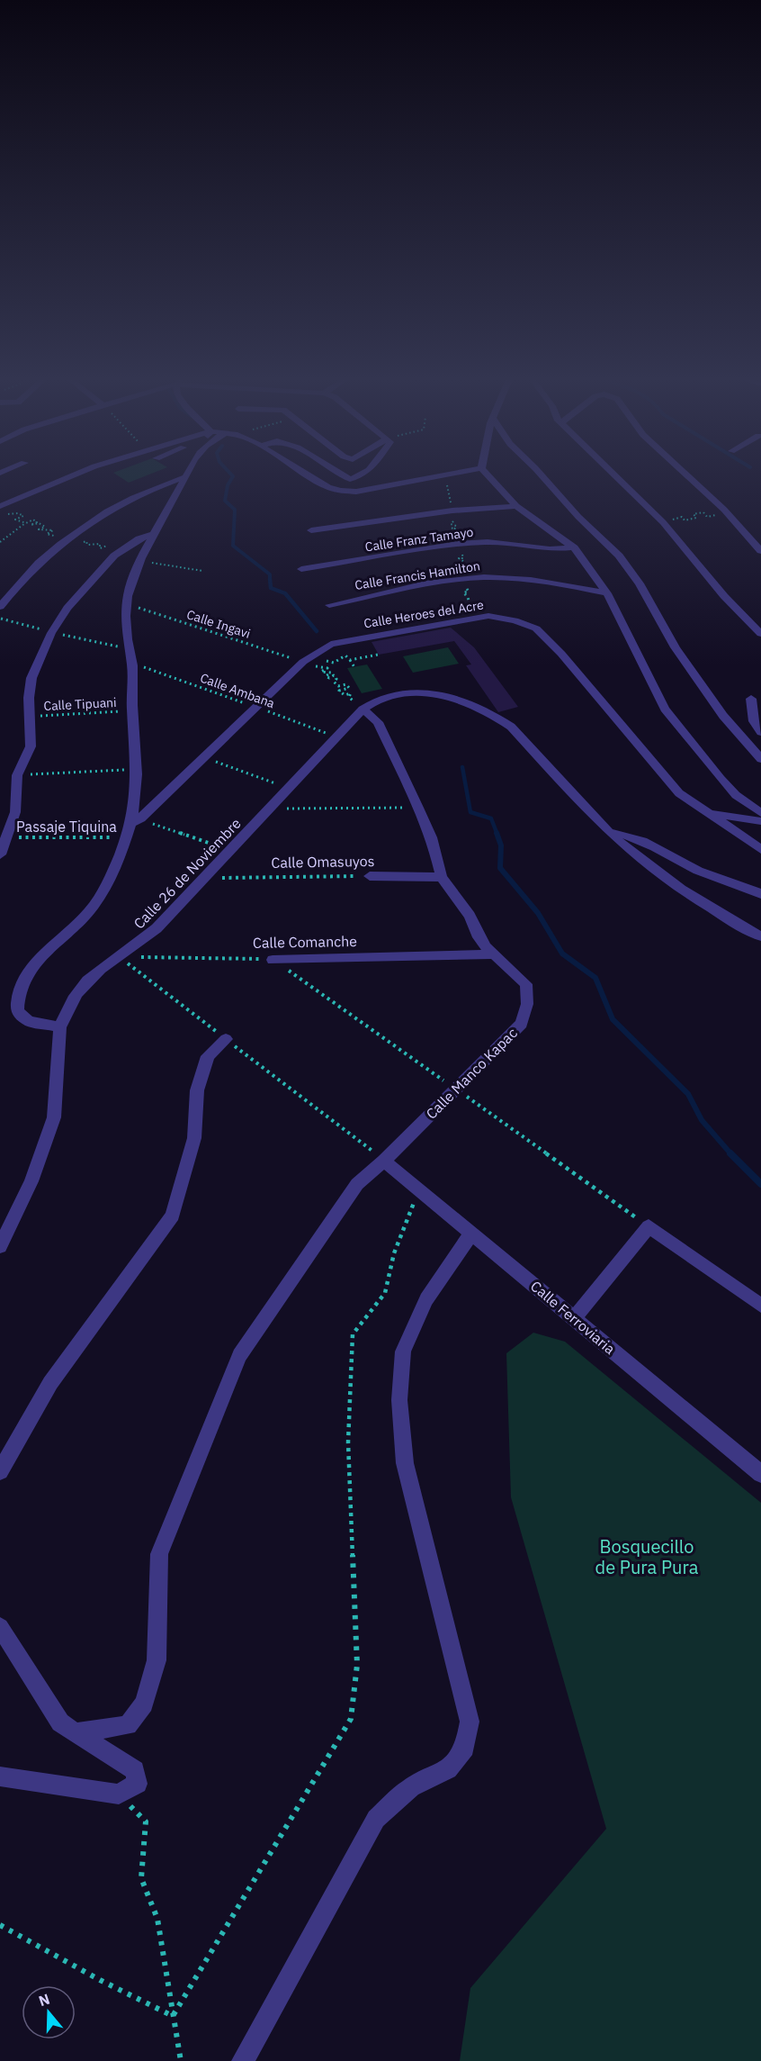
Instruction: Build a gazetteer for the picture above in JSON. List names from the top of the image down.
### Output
{
  "streets": {
    "street": [
      "Calle Franz Tamayo",
      "Calle Francis Hamilton",
      "Calle Heroes del Acre",
      "Calle Omasuyos",
      "Calle 26 de Noviembre",
      "Calle Comanche",
      "Calle Manco Kapac",
      "Calle Ferroviaria"
    ],
    "path": [
      "Calle Ingavi",
      "Calle Ambana",
      "Calle Tipuani",
      "Passaje Tiquina"
    ]
  },
  "crossings": [
    ["Calle Heroes del Acre", "Calle Ingavi"],
    ["Calle Heroes del Acre", "Calle Ambana"],
    ["Calle Ambana", "Calle 26 de Noviembre"],
    ["Calle Omasuyos", "Calle 26 de Noviembre"],
    ["Calle 26 de Noviembre", "Calle Comanche"],
    ["Calle Comanche", "Calle Manco Kapac"],
    ["Calle Manco Kapac", "Calle Ferroviaria"]
  ],
  "parks": ["Bosquecillo de Pura Pura"],
  "north": "top"
}
